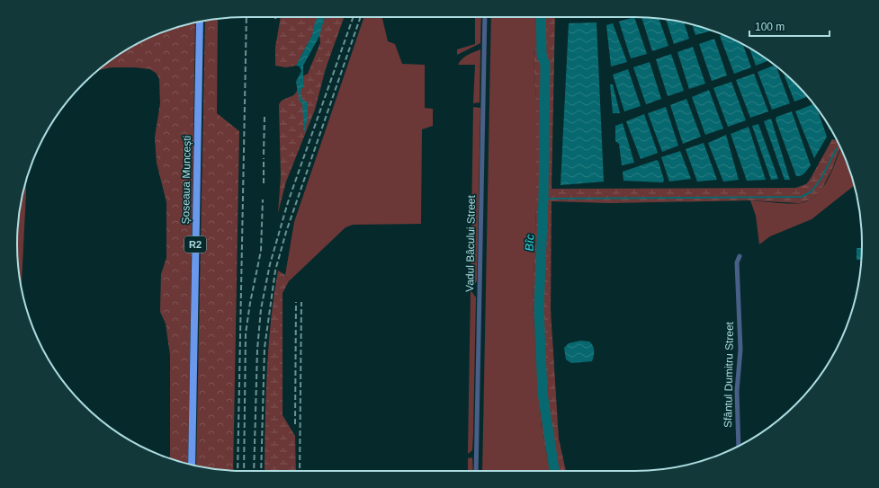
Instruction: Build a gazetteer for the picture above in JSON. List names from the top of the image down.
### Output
{
  "streets": {
    "main road": ["Șoseaua Muncești", "R2"],
    "street": ["Vadul Bâcului Street", "Sfântul Dumitru Street"]
  },
  "water": ["Bîc"],
  "scale_bar": "100 m"
}
